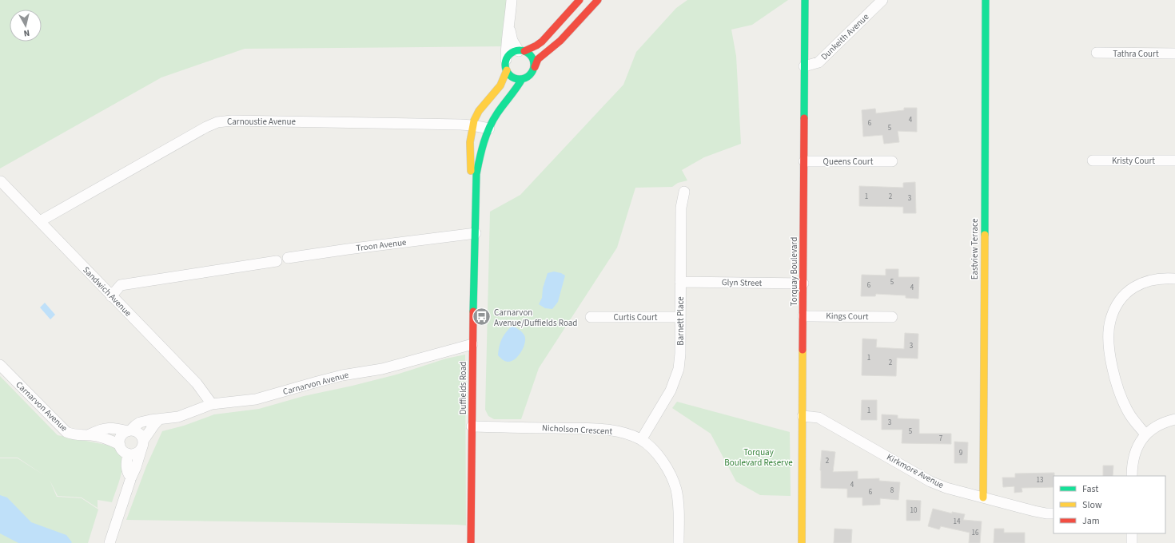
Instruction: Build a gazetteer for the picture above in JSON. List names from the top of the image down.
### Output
{
  "streets": {
    "street": [
      "Dunkeith Avenue",
      "Tathra Court",
      "Carnoustie Avenue",
      "Kristy Court",
      "Queens Court",
      "Troon Avenue",
      "Eastview Terrace",
      "Torquay Boulevard",
      "Glyn Street",
      "Sandwich Avenue",
      "Kings Court",
      "Curtis Court",
      "Barnett Place",
      "Carnarvon Avenue",
      "Duffields Road",
      "Nicholson Crescent",
      "Kirkmore Avenue"
    ]
  },
  "crossings": [
    ["Dunkeith Avenue", "Torquay Boulevard"],
    ["Carnoustie Avenue", "Sandwich Avenue"],
    ["Carnoustie Avenue", "Duffields Road"],
    ["Queens Court", "Torquay Boulevard"],
    ["Troon Avenue", "Duffields Road"],
    ["Eastview Terrace", "Kirkmore Avenue"],
    ["Torquay Boulevard", "Glyn Street"],
    ["Torquay Boulevard", "Kings Court"],
    ["Torquay Boulevard", "Kirkmore Avenue"],
    ["Glyn Street", "Barnett Place"],
    ["Sandwich Avenue", "Carnarvon Avenue"],
    ["Curtis Court", "Barnett Place"],
    ["Barnett Place", "Nicholson Crescent"],
    ["Carnarvon Avenue", "Duffields Road"],
    ["Duffields Road", "Nicholson Crescent"]
  ],
  "parks": ["Torquay Boulevard Reserve"],
  "places": {
    "bus stop": ["Carnarvon Avenue/Duffields Road"]
  },
  "house_numbers": [
    "4",
    "6",
    "5",
    "1",
    "2",
    "3",
    "5",
    "6",
    "4",
    "3",
    "1",
    "2",
    "1",
    "3",
    "5",
    "7",
    "9",
    "2",
    "13",
    "4",
    "8",
    "6",
    "10",
    "14",
    "16"
  ],
  "legend": ["Fast", "Slow", "Jam"],
  "north": "bottom"
}
